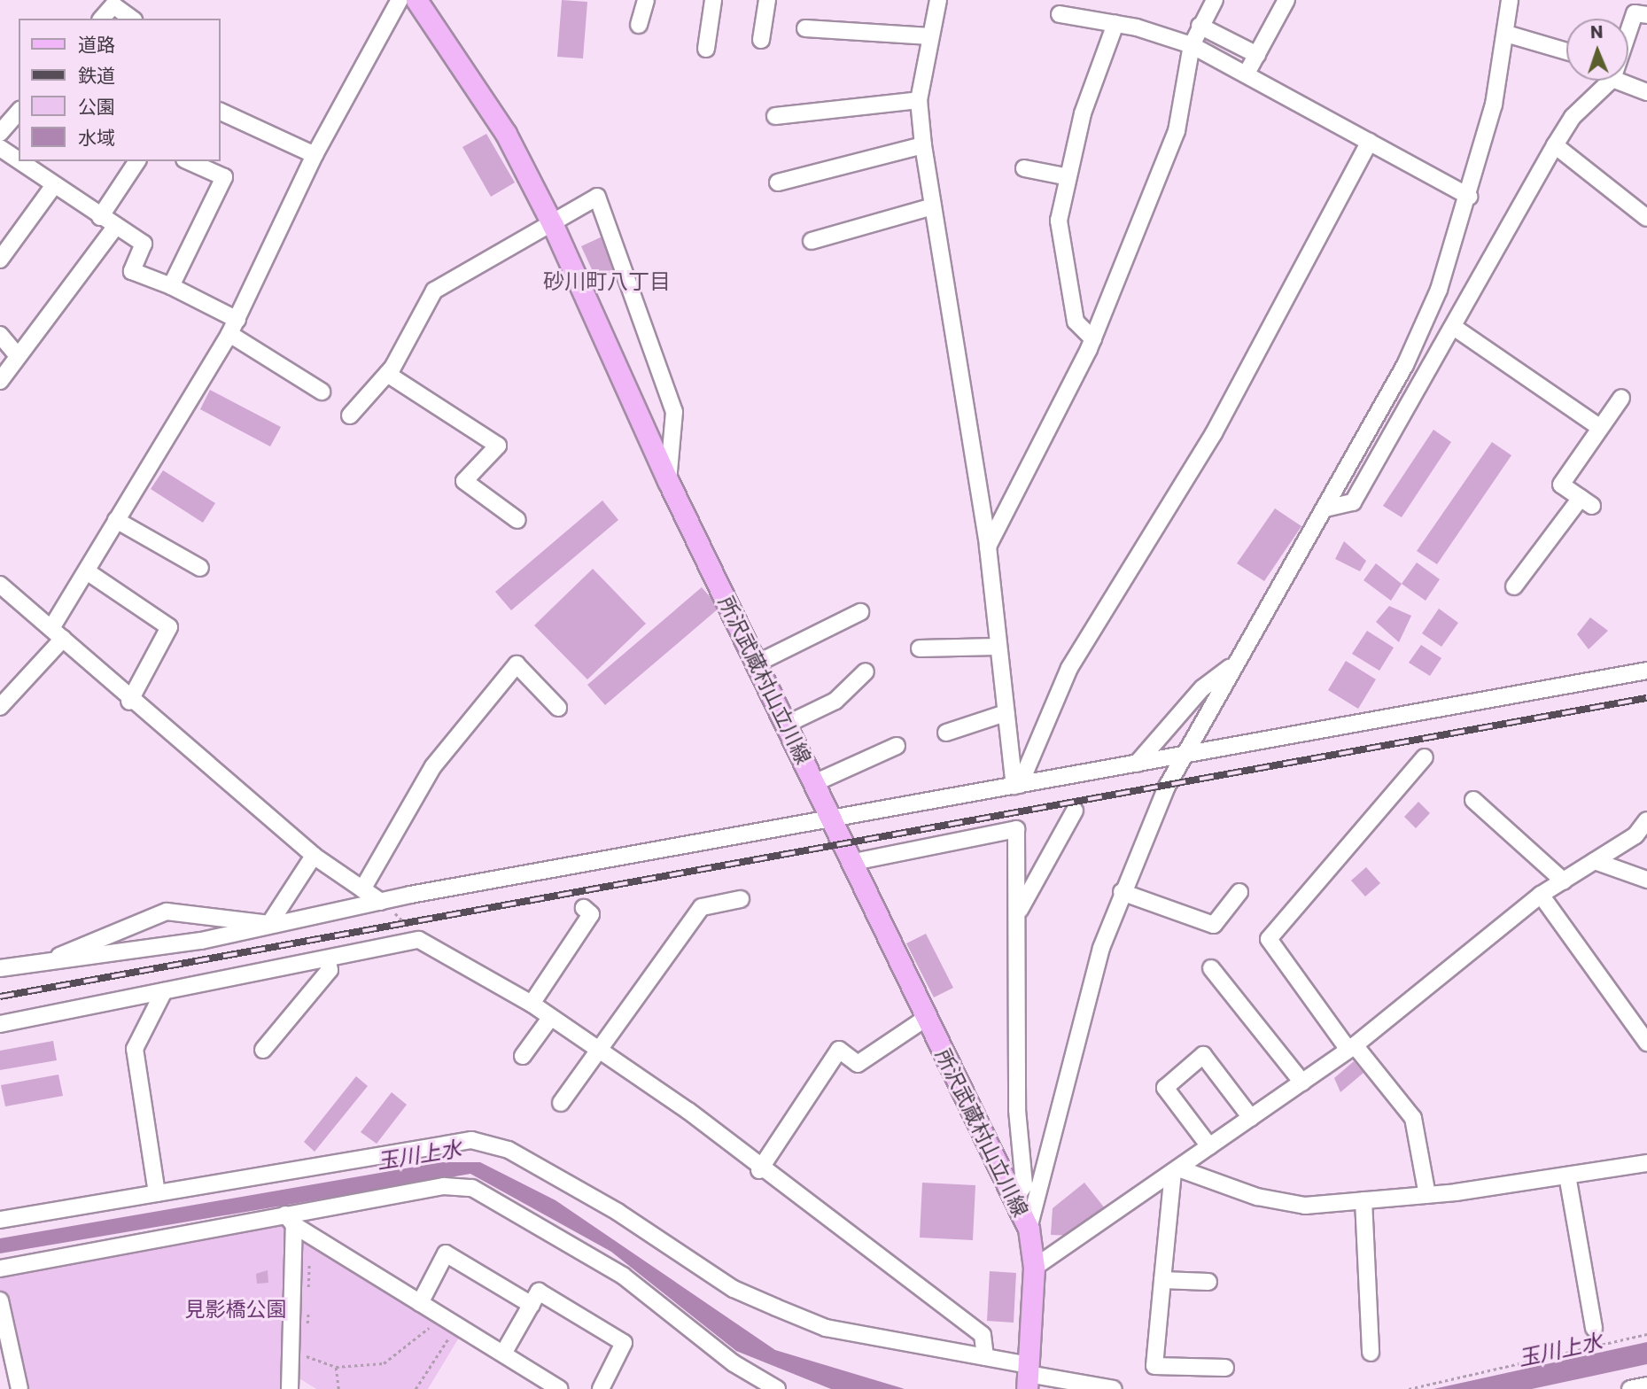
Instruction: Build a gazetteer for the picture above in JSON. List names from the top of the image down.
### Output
{
  "streets": {
    "main road": ["所沢武蔵村山立川線"]
  },
  "districts": ["砂川町八丁目"],
  "water": ["玉川上水"],
  "parks": ["見影橋公園"],
  "legend": [
    "道路",
    "鉄道",
    "公園",
    "水域"
  ],
  "north": "top"
}
